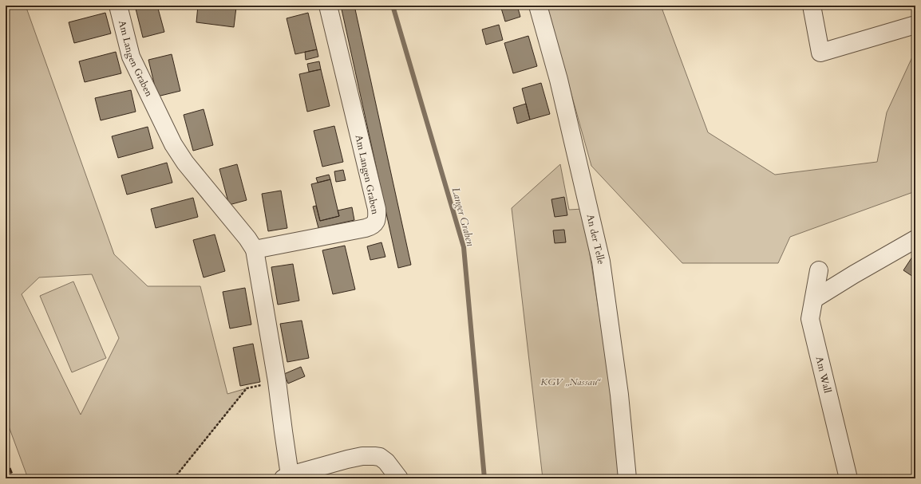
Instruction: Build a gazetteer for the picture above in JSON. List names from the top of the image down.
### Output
{
  "streets": {
    "street": ["Am Langen Graben", "An der Telle", "Am Wall"]
  },
  "water": ["Langer Graben"],
  "parks": ["KGV „Nassau“"]
}
